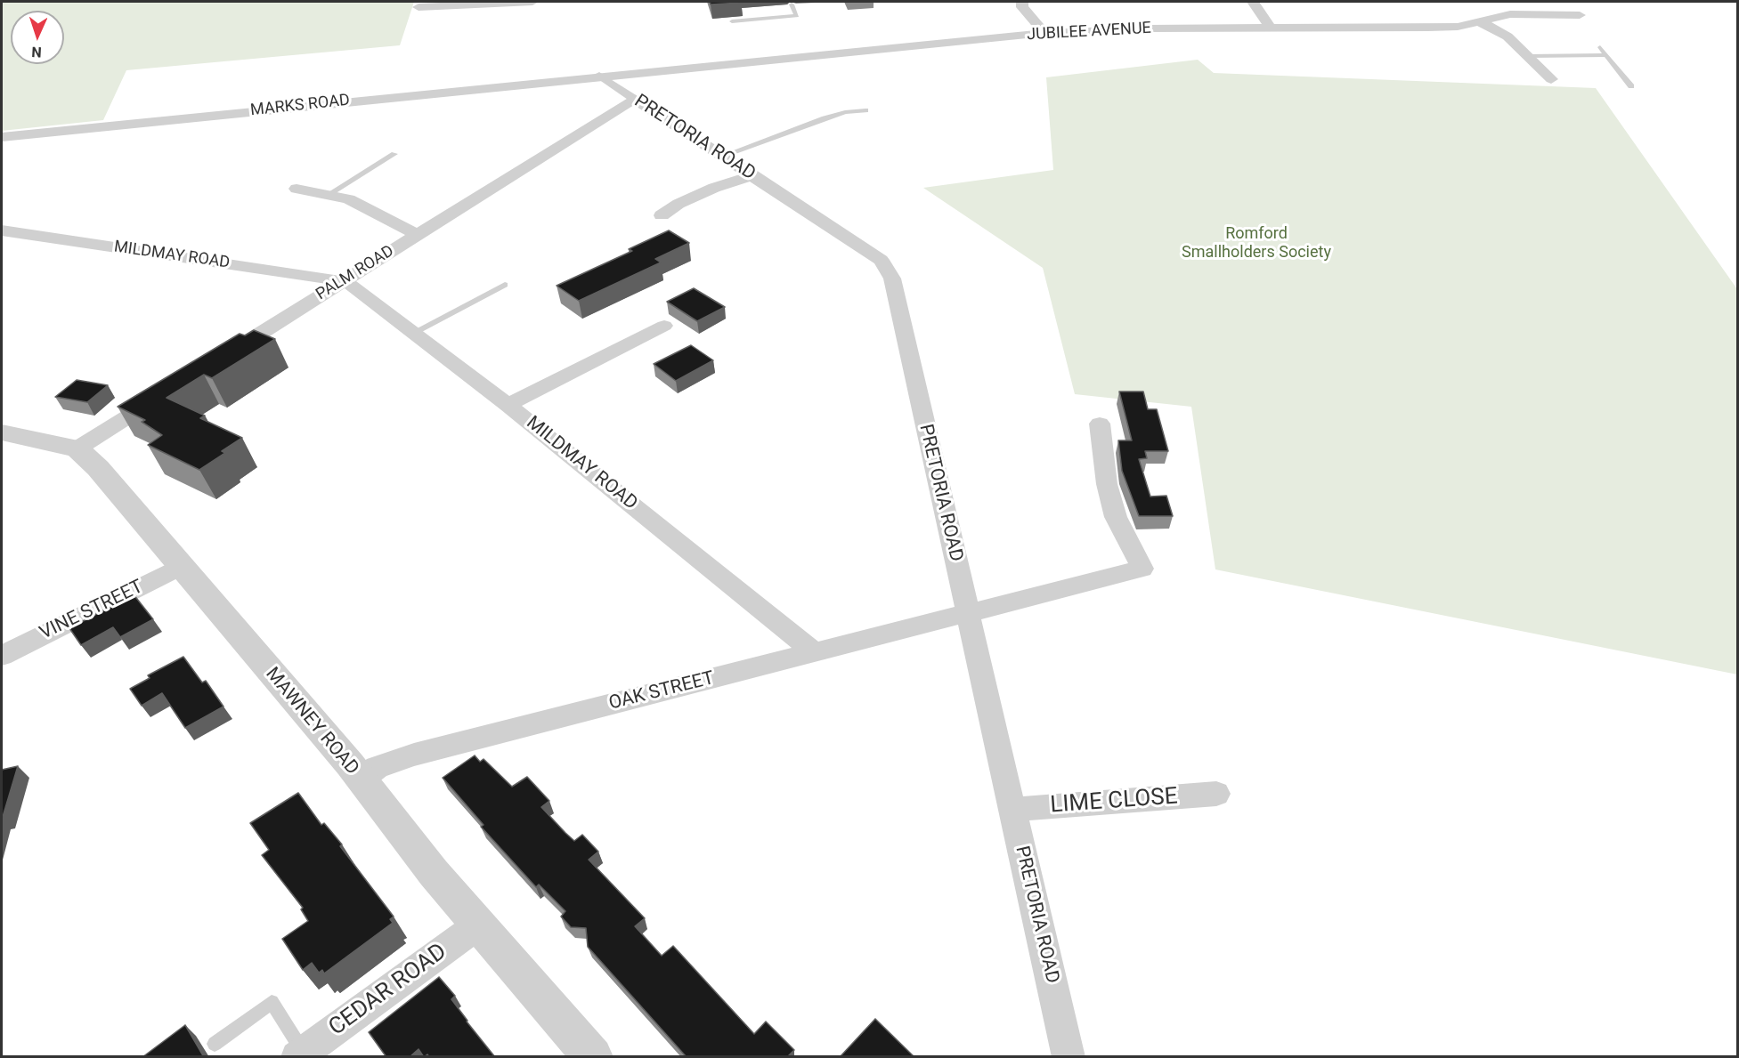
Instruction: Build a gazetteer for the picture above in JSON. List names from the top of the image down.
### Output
{
  "streets": {
    "street": [
      "JUBILEE AVENUE",
      "MARKS ROAD",
      "PRETORIA ROAD",
      "MILDMAY ROAD",
      "PALM ROAD",
      "VINE STREET",
      "OAK STREET",
      "MAWNEY ROAD",
      "LIME CLOSE",
      "CEDAR ROAD"
    ]
  },
  "crossings": [
    ["JUBILEE AVENUE", "MARKS ROAD"],
    ["JUBILEE AVENUE", "PRETORIA ROAD"],
    ["MARKS ROAD", "PRETORIA ROAD"],
    ["PRETORIA ROAD", "PALM ROAD"],
    ["PRETORIA ROAD", "OAK STREET"],
    ["PRETORIA ROAD", "LIME CLOSE"],
    ["MILDMAY ROAD", "PALM ROAD"],
    ["MILDMAY ROAD", "OAK STREET"],
    ["VINE STREET", "MAWNEY ROAD"],
    ["OAK STREET", "MAWNEY ROAD"],
    ["MAWNEY ROAD", "CEDAR ROAD"]
  ],
  "parks": ["Romford Smallholders Society"],
  "north": "bottom"
}
